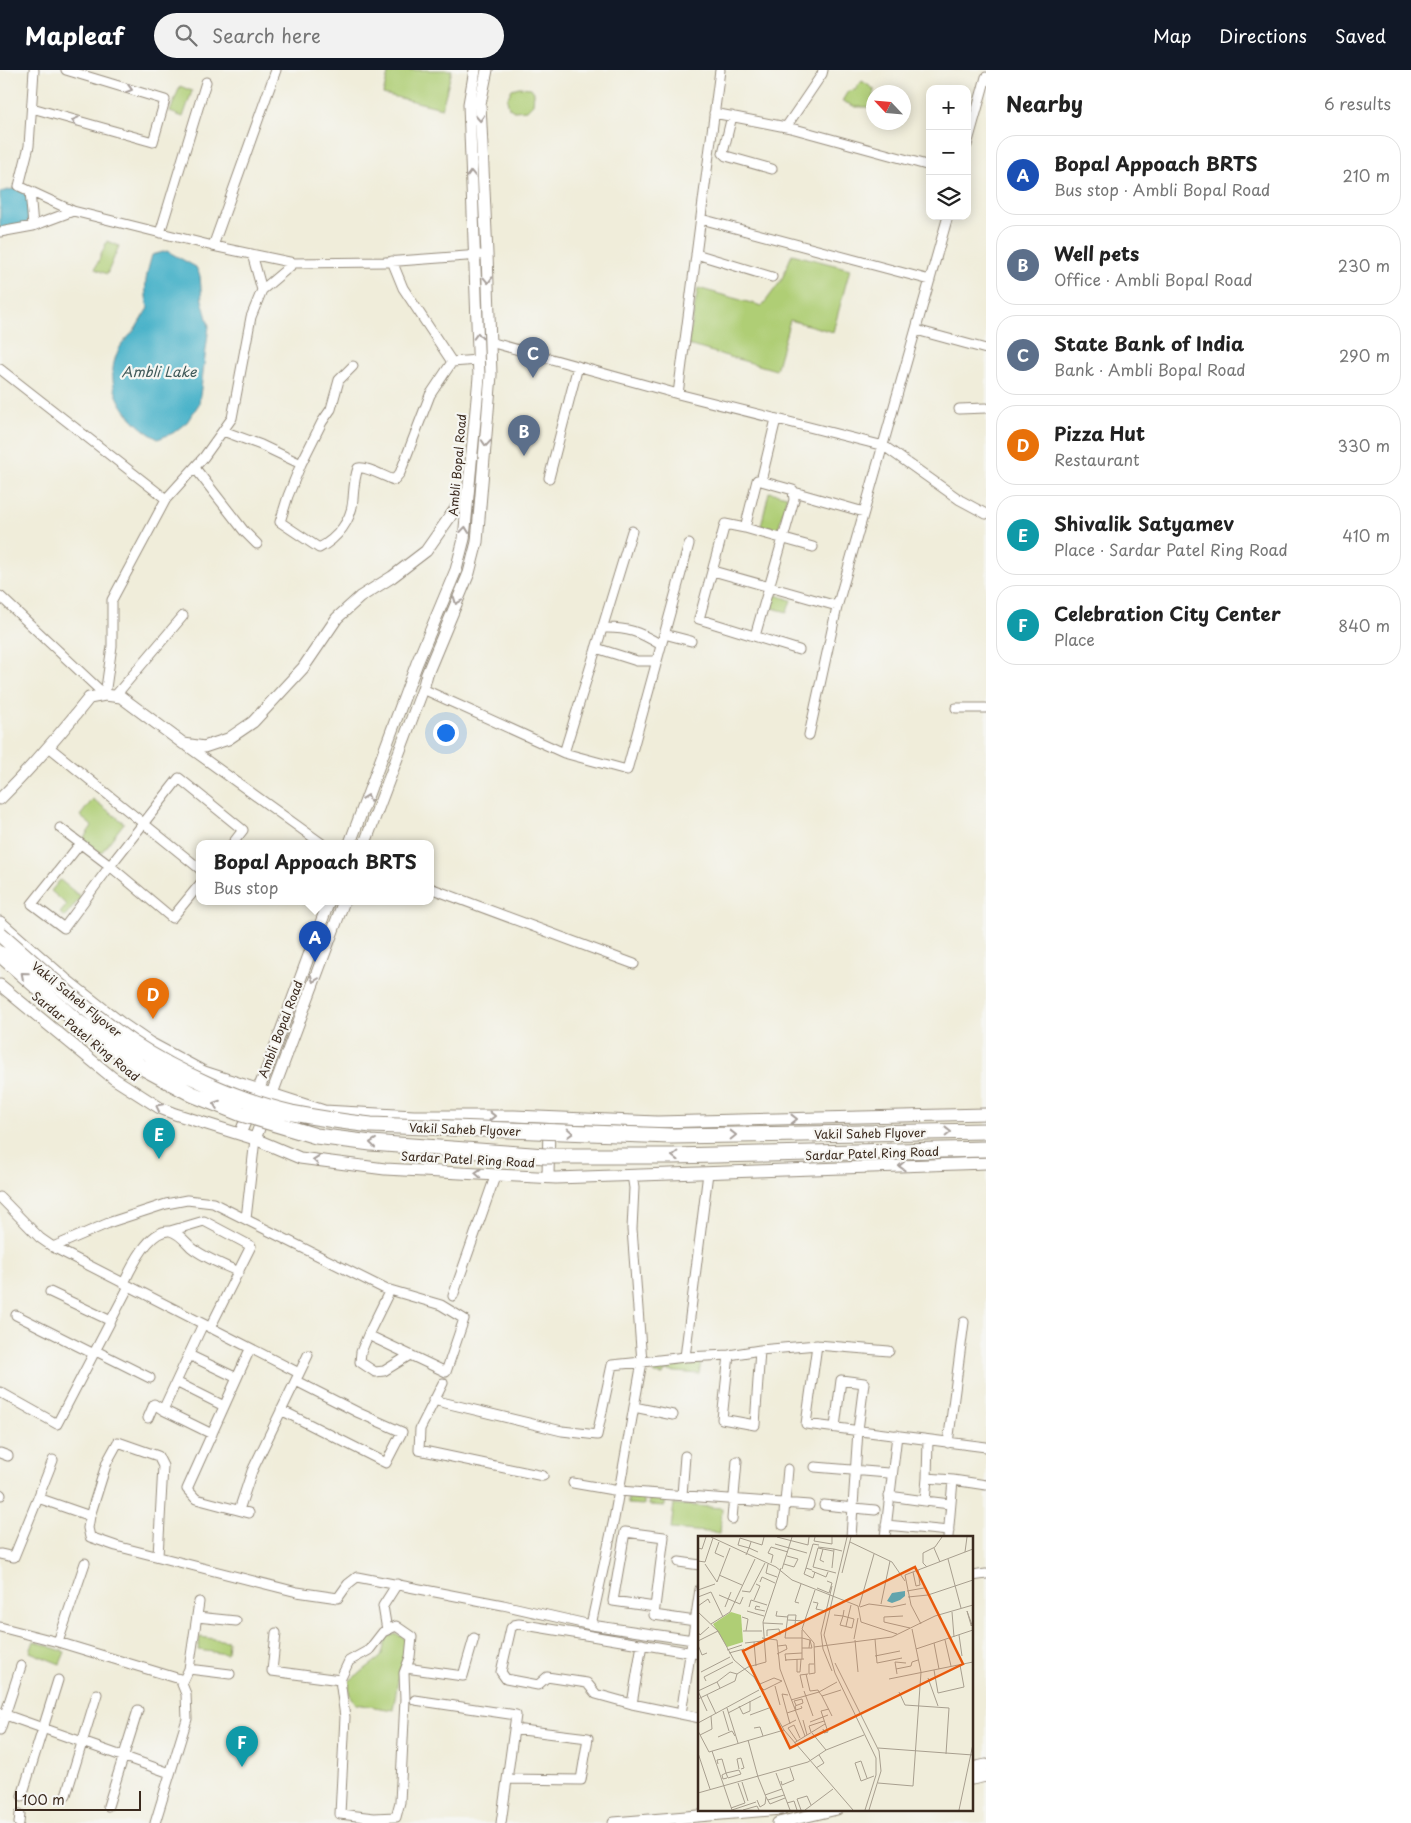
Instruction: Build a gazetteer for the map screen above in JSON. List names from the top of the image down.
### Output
{
  "streets": {
    "highway": ["Vakil Saheb Flyover"],
    "street": ["Ambli Bopal Road", "Sardar Patel Ring Road"]
  },
  "crossings": [
    ["Ambli Bopal Road", "Sardar Patel Ring Road"]
  ],
  "water": ["Ambli Lake"],
  "scale_bar": "100 m",
  "north": "top left",
  "page": {
    "header": "Mapleaf",
    "search": "Search here",
    "nav": ["Map", "Directions", "Saved"],
    "heading": ["Nearby", "6 results"],
    "map_buttons": ["+", "−"],
    "list": [
      {
        "mark": "A",
        "name": "Bopal Appoach BRTS",
        "note": "Bus stop · Ambli Bopal Road",
        "value": "210 m"
      },
      {
        "mark": "B",
        "name": "Well pets",
        "note": "Office · Ambli Bopal Road",
        "value": "230 m"
      },
      {
        "mark": "C",
        "name": "State Bank of India",
        "note": "Bank · Ambli Bopal Road",
        "value": "290 m"
      },
      {
        "mark": "D",
        "name": "Pizza Hut",
        "note": "Restaurant",
        "value": "330 m"
      },
      {
        "mark": "E",
        "name": "Shivalik Satyamev",
        "note": "Place · Sardar Patel Ring Road",
        "value": "410 m"
      },
      {
        "mark": "F",
        "name": "Celebration City Center",
        "note": "Place",
        "value": "840 m"
      }
    ],
    "pins": [
      "C",
      "B",
      "A",
      "D",
      "E",
      "F"
    ],
    "popup": ["Bopal Appoach BRTS", "Bus stop"],
    "scale": "100 m"
  }
}
